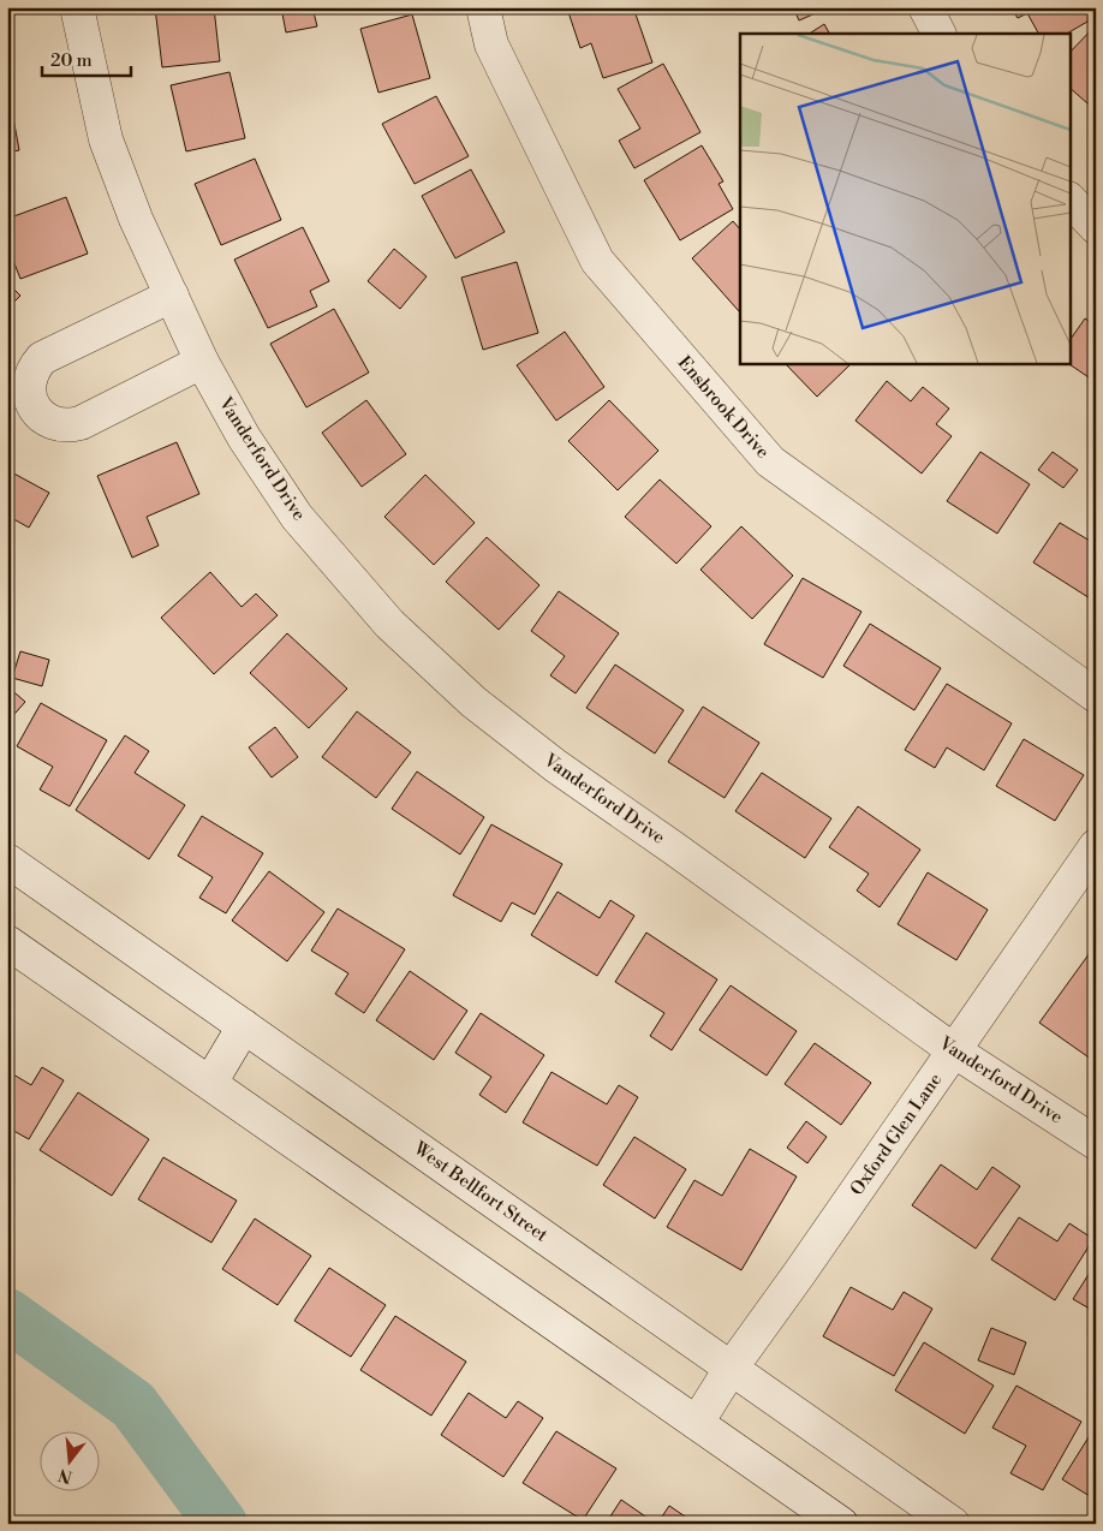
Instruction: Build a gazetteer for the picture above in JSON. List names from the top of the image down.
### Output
{
  "streets": {
    "street": [
      "Ensbrook Drive",
      "Vanderford Drive",
      "Oxford Glen Lane",
      "West Bellfort Street"
    ]
  },
  "crossings": [
    ["Vanderford Drive", "Oxford Glen Lane"],
    ["Oxford Glen Lane", "West Bellfort Street"]
  ],
  "scale_bar": "20 m",
  "north": "bottom"
}
